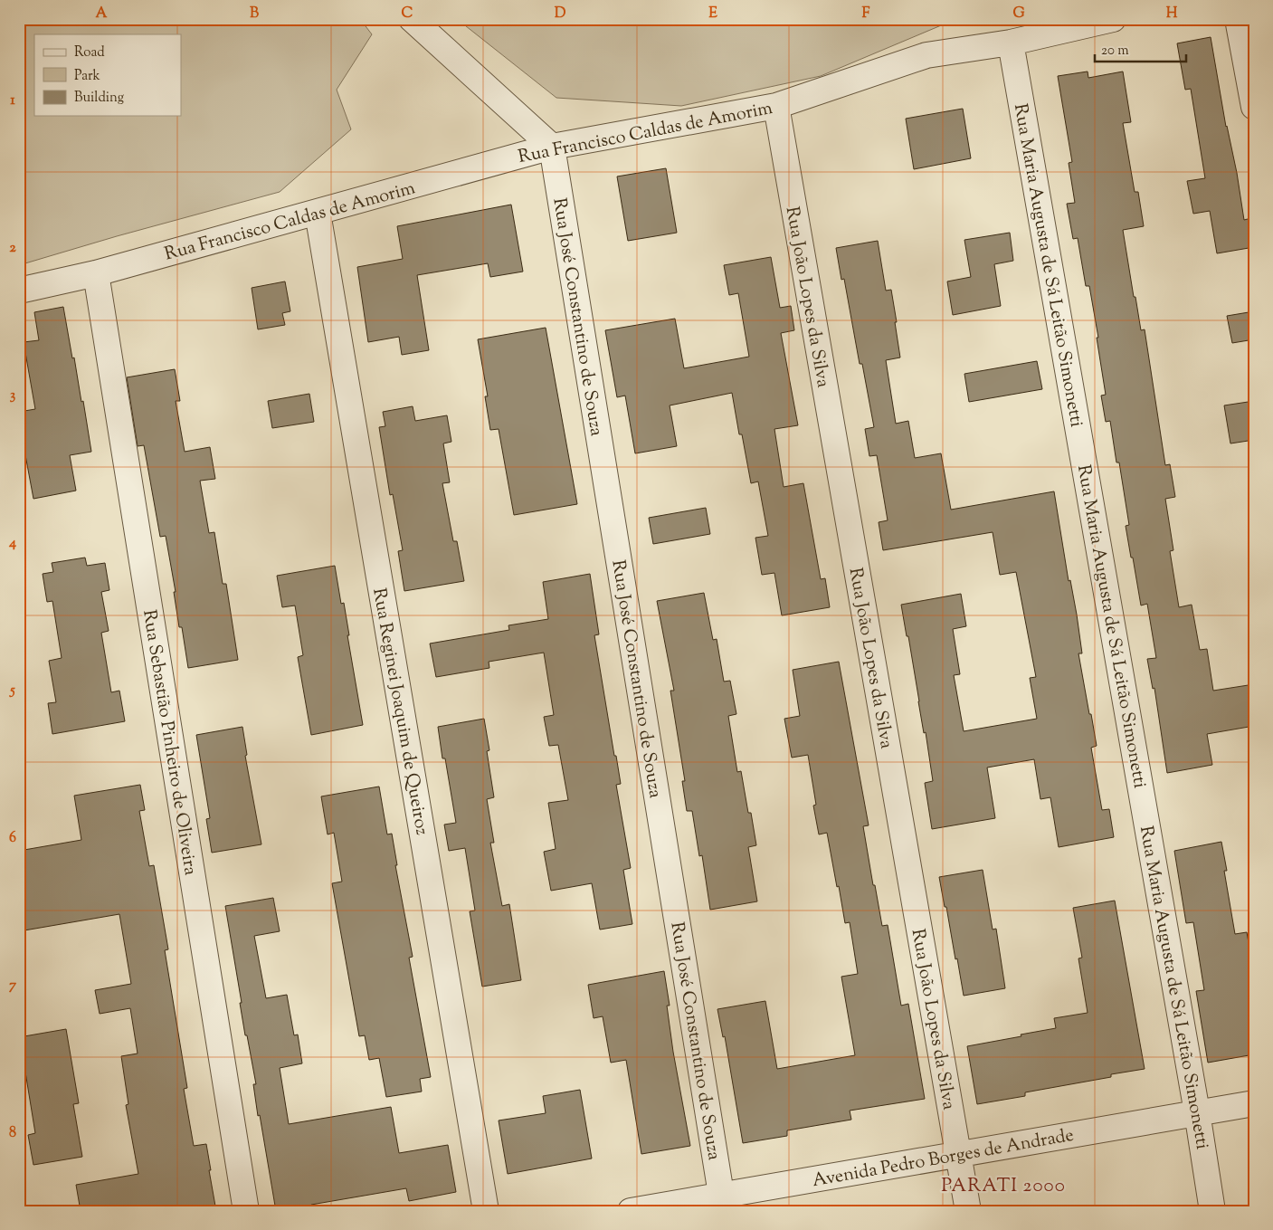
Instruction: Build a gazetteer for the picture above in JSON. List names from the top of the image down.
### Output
{
  "streets": {
    "street": [
      "Rua Francisco Caldas de Amorim",
      "Rua Maria Augusta de Sá Leitão Simonetti",
      "Rua João Lopes da Silva",
      "Rua José Constantino de Souza",
      "Rua Reginei Joaquim de Queiroz",
      "Rua Sebastião Pinheiro de Oliveira",
      "Avenida Pedro Borges de Andrade"
    ]
  },
  "crossings": [
    ["Rua Francisco Caldas de Amorim", "Rua Maria Augusta de Sá Leitão Simonetti"],
    ["Rua Francisco Caldas de Amorim", "Rua João Lopes da Silva"],
    ["Rua Francisco Caldas de Amorim", "Rua José Constantino de Souza"],
    ["Rua Francisco Caldas de Amorim", "Rua Reginei Joaquim de Queiroz"],
    ["Rua Francisco Caldas de Amorim", "Rua Sebastião Pinheiro de Oliveira"],
    ["Rua Maria Augusta de Sá Leitão Simonetti", "Avenida Pedro Borges de Andrade"],
    ["Rua João Lopes da Silva", "Avenida Pedro Borges de Andrade"],
    ["Rua José Constantino de Souza", "Avenida Pedro Borges de Andrade"]
  ],
  "districts": ["PARATI 2000"],
  "legend": ["Road", "Park", "Building"],
  "scale_bar": "20 m",
  "grid": {
    "columns": [
      "A",
      "B",
      "C",
      "D",
      "E",
      "F",
      "G",
      "H"
    ],
    "rows": [
      "1",
      "2",
      "3",
      "4",
      "5",
      "6",
      "7",
      "8"
    ]
  }
}
